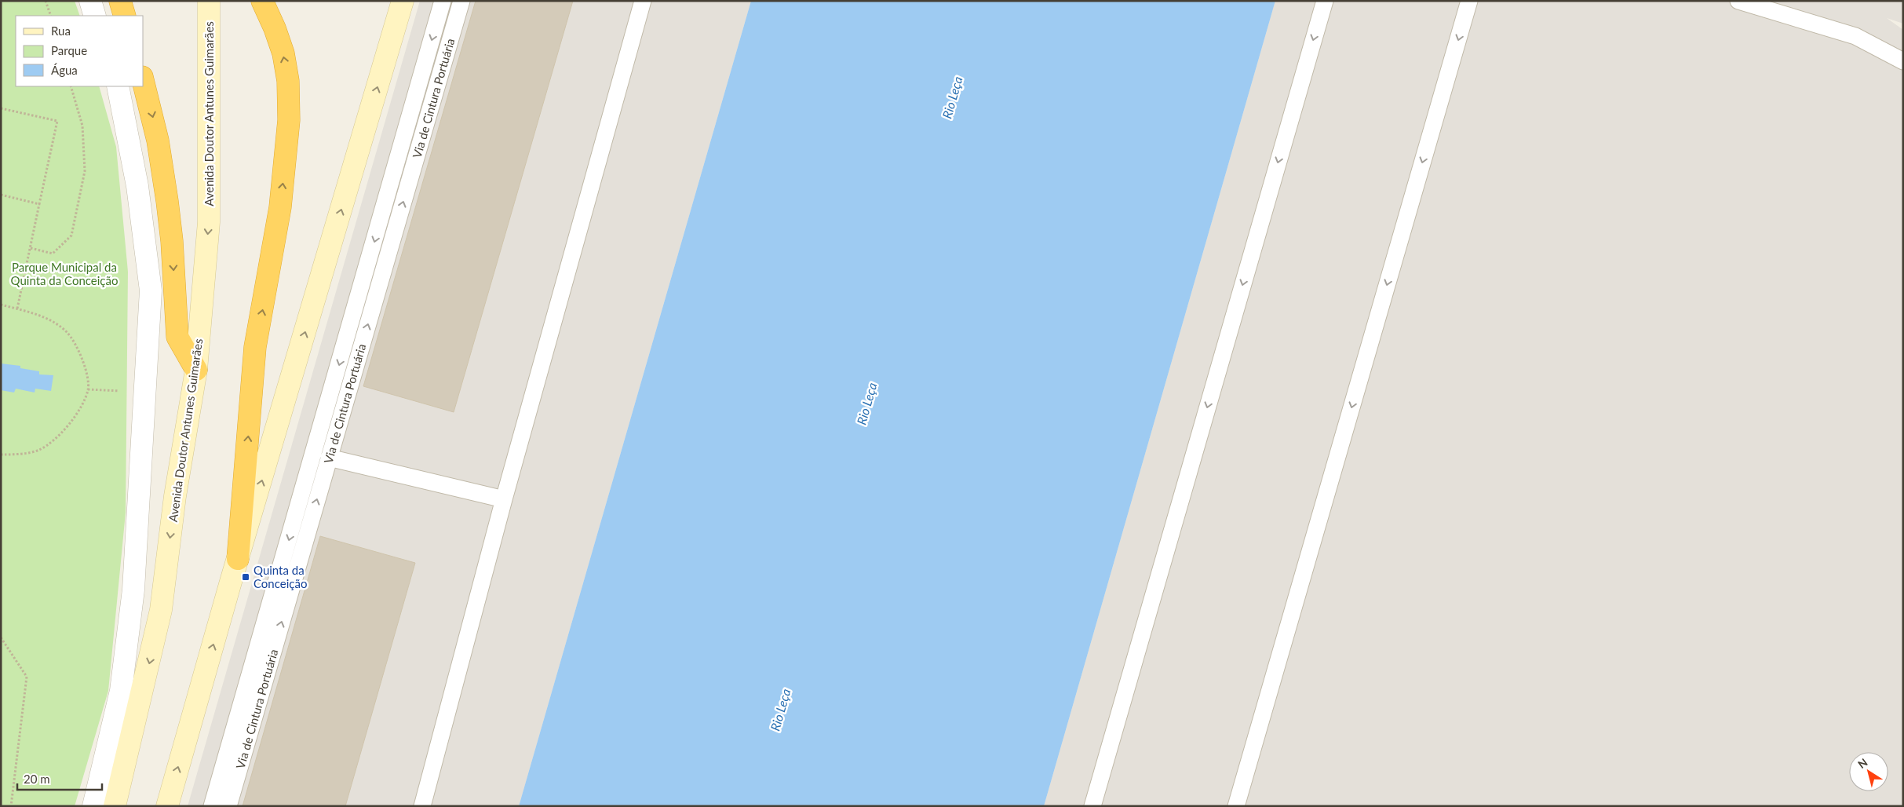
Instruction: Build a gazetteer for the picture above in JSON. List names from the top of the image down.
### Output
{
  "streets": {
    "main road": ["Avenida Doutor Antunes Guimarães"],
    "lane": ["Via de Cintura Portuária"]
  },
  "water": ["Rio Leça"],
  "parks": ["Parque Municipal da Quinta da Conceição"],
  "places": {
    "transit": ["Quinta da Conceição"]
  },
  "legend": ["Rua", "Parque", "Água"],
  "scale_bar": "20 m",
  "north": "top left"
}
